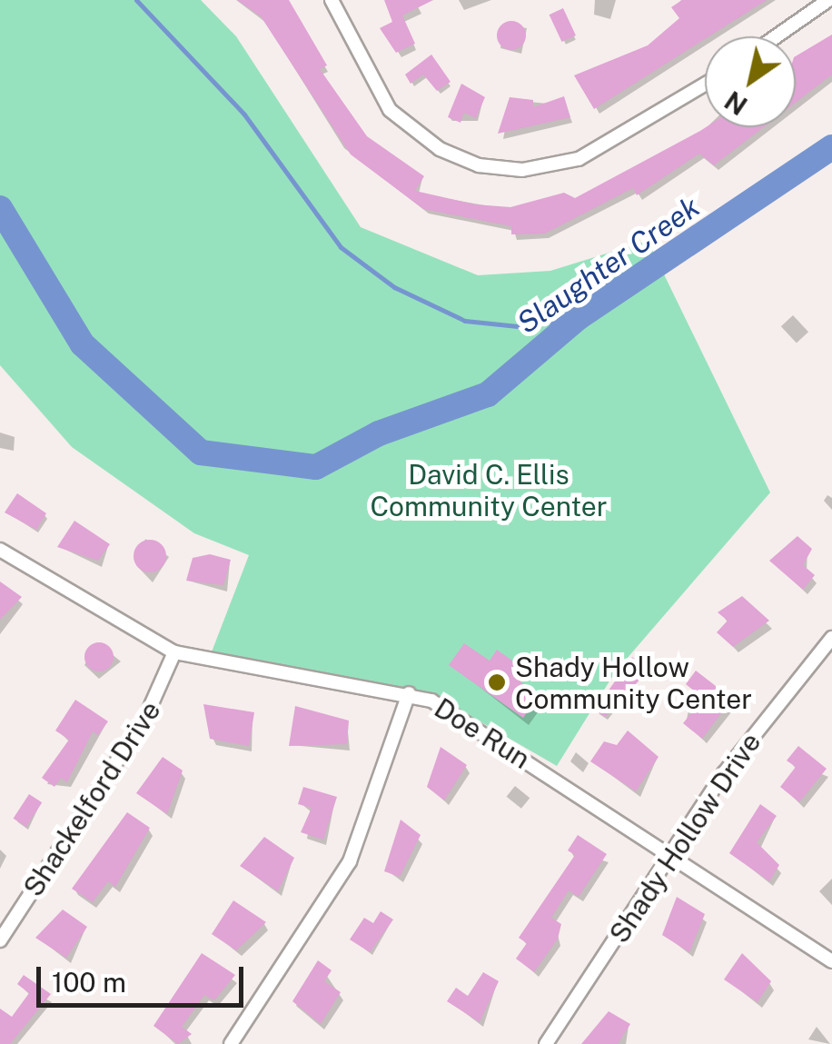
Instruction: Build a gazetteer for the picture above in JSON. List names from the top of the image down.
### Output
{
  "streets": {
    "street": ["Doe Run", "Shackelford Drive", "Shady Hollow Drive"]
  },
  "crossings": [
    ["Doe Run", "Shackelford Drive"],
    ["Doe Run", "Shady Hollow Drive"]
  ],
  "water": ["Slaughter Creek"],
  "parks": ["David C. Ellis Community Center"],
  "places": ["Shady Hollow Community Center"],
  "scale_bar": "100 m",
  "north": "bottom left"
}
